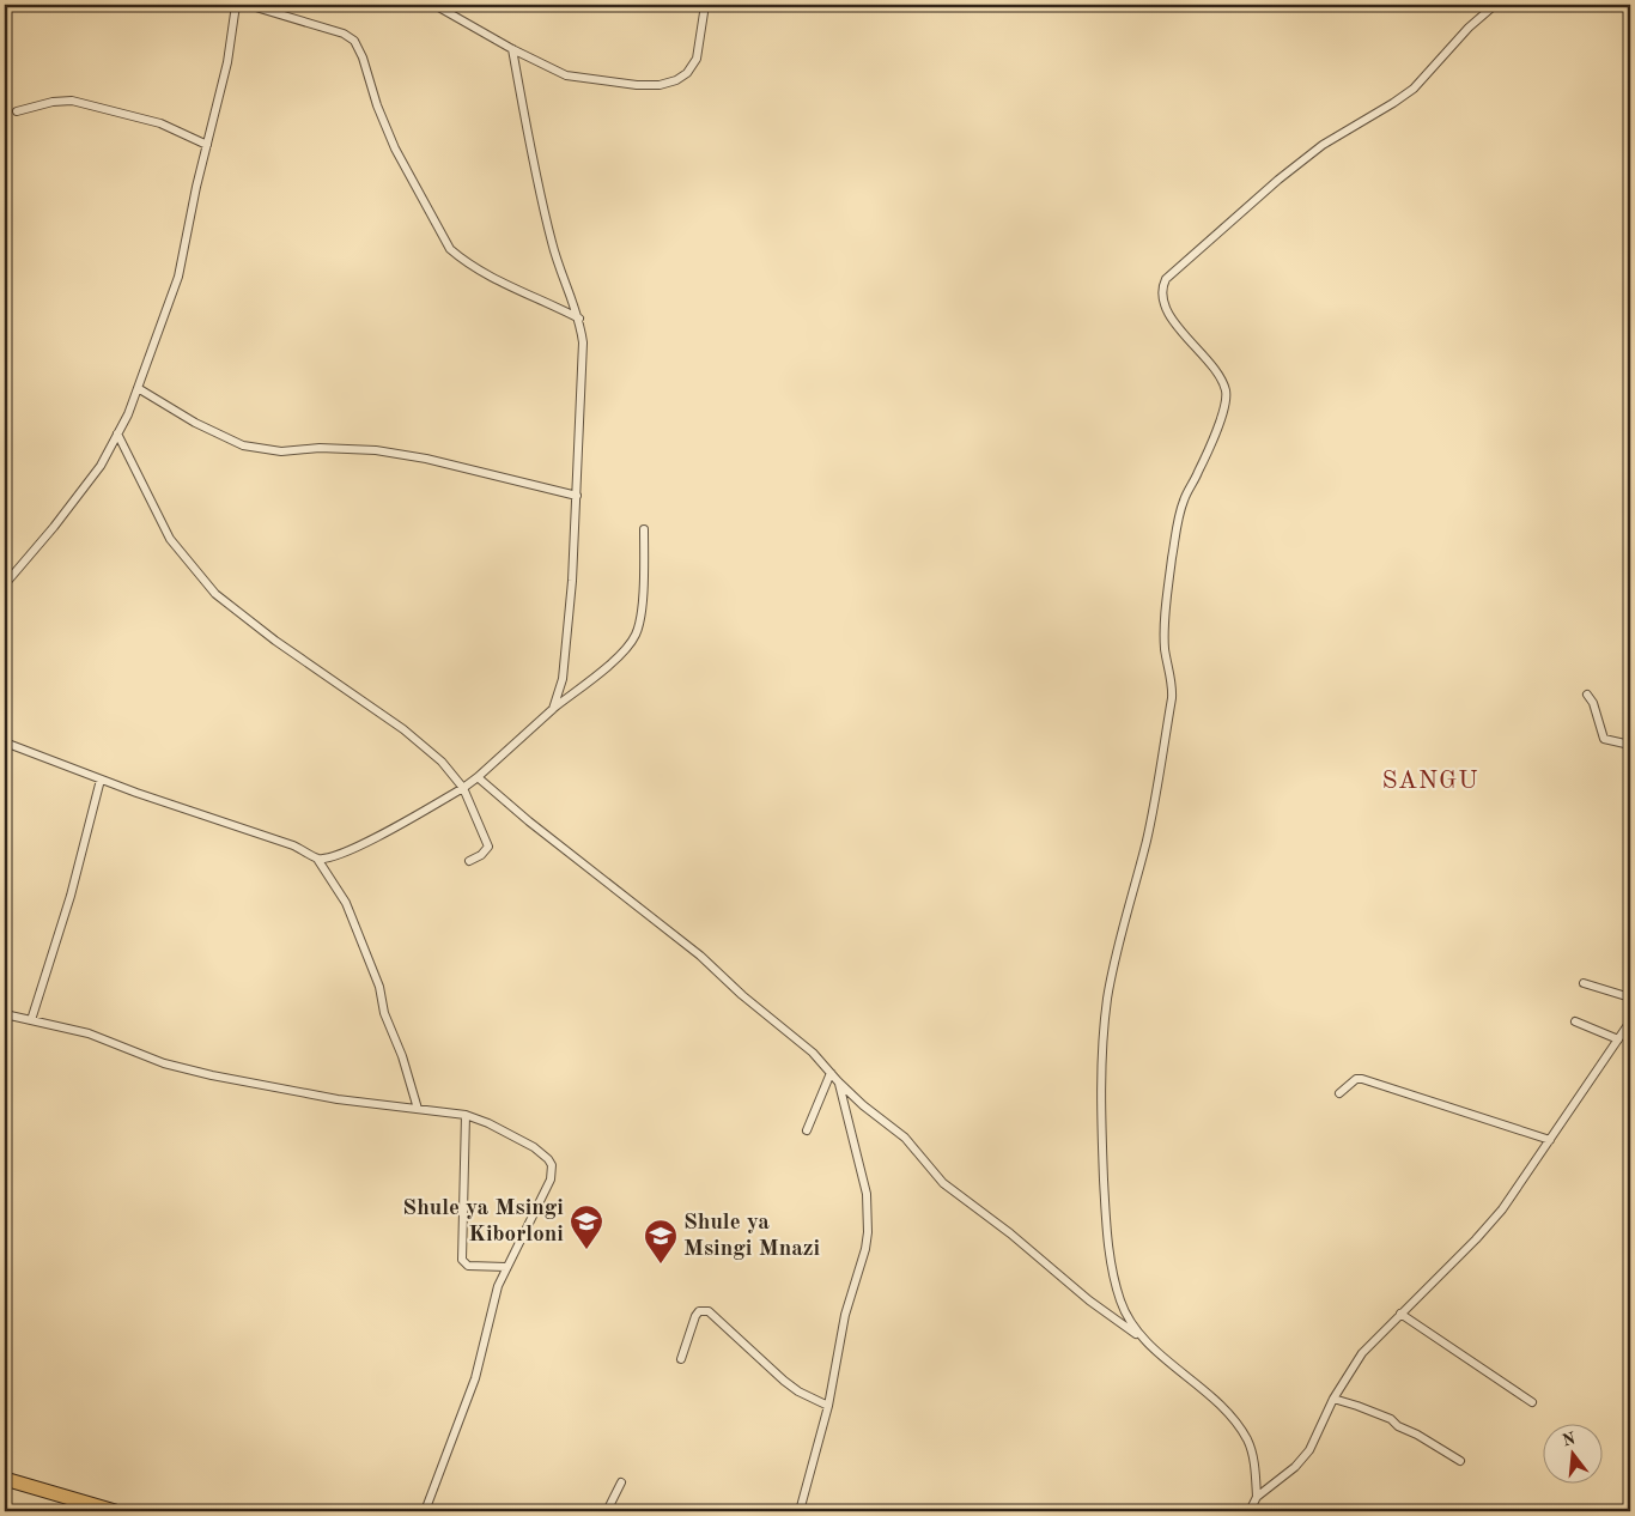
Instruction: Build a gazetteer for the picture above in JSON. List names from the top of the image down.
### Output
{
  "districts": ["SANGU"],
  "places": {
    "school or university": ["Shule ya Msingi Kiborloni", "Shule ya Msingi Mnazi"]
  },
  "north": "top"
}
